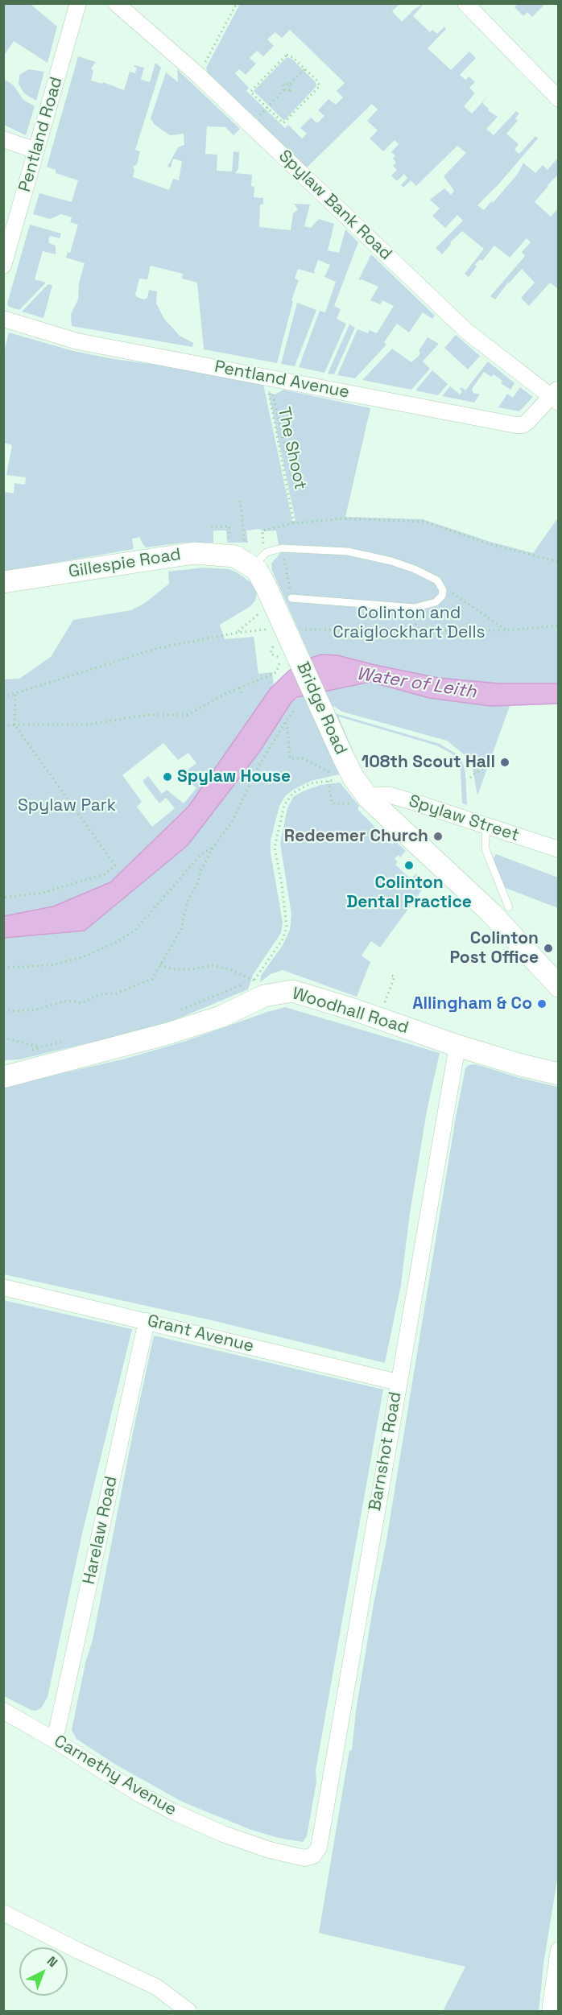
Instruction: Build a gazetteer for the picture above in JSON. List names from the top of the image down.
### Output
{
  "streets": {
    "main road": ["Gillespie Road", "Bridge Road", "Woodhall Road"],
    "street": [
      "Pentland Road",
      "Spylaw Bank Road",
      "Pentland Avenue",
      "Spylaw Street",
      "Grant Avenue",
      "Barnshot Road",
      "Harelaw Road",
      "Carnethy Avenue"
    ],
    "path": ["The Shoot"]
  },
  "crossings": [
    ["Spylaw Bank Road", "Pentland Avenue"],
    ["Pentland Avenue", "The Shoot"],
    ["Gillespie Road", "Bridge Road"],
    ["Bridge Road", "Spylaw Street"],
    ["Woodhall Road", "Barnshot Road"],
    ["Grant Avenue", "Barnshot Road"],
    ["Grant Avenue", "Harelaw Road"],
    ["Barnshot Road", "Carnethy Avenue"],
    ["Harelaw Road", "Carnethy Avenue"]
  ],
  "water": ["Water of Leith"],
  "parks": ["Colinton and Craiglockhart Dells", "Spylaw Park"],
  "places": [
    "108th Scout Hall",
    "Spylaw House",
    "Redeemer Church",
    "Colinton Dental Practice",
    "Colinton Post Office",
    "Allingham & Co"
  ],
  "north": "top right"
}
